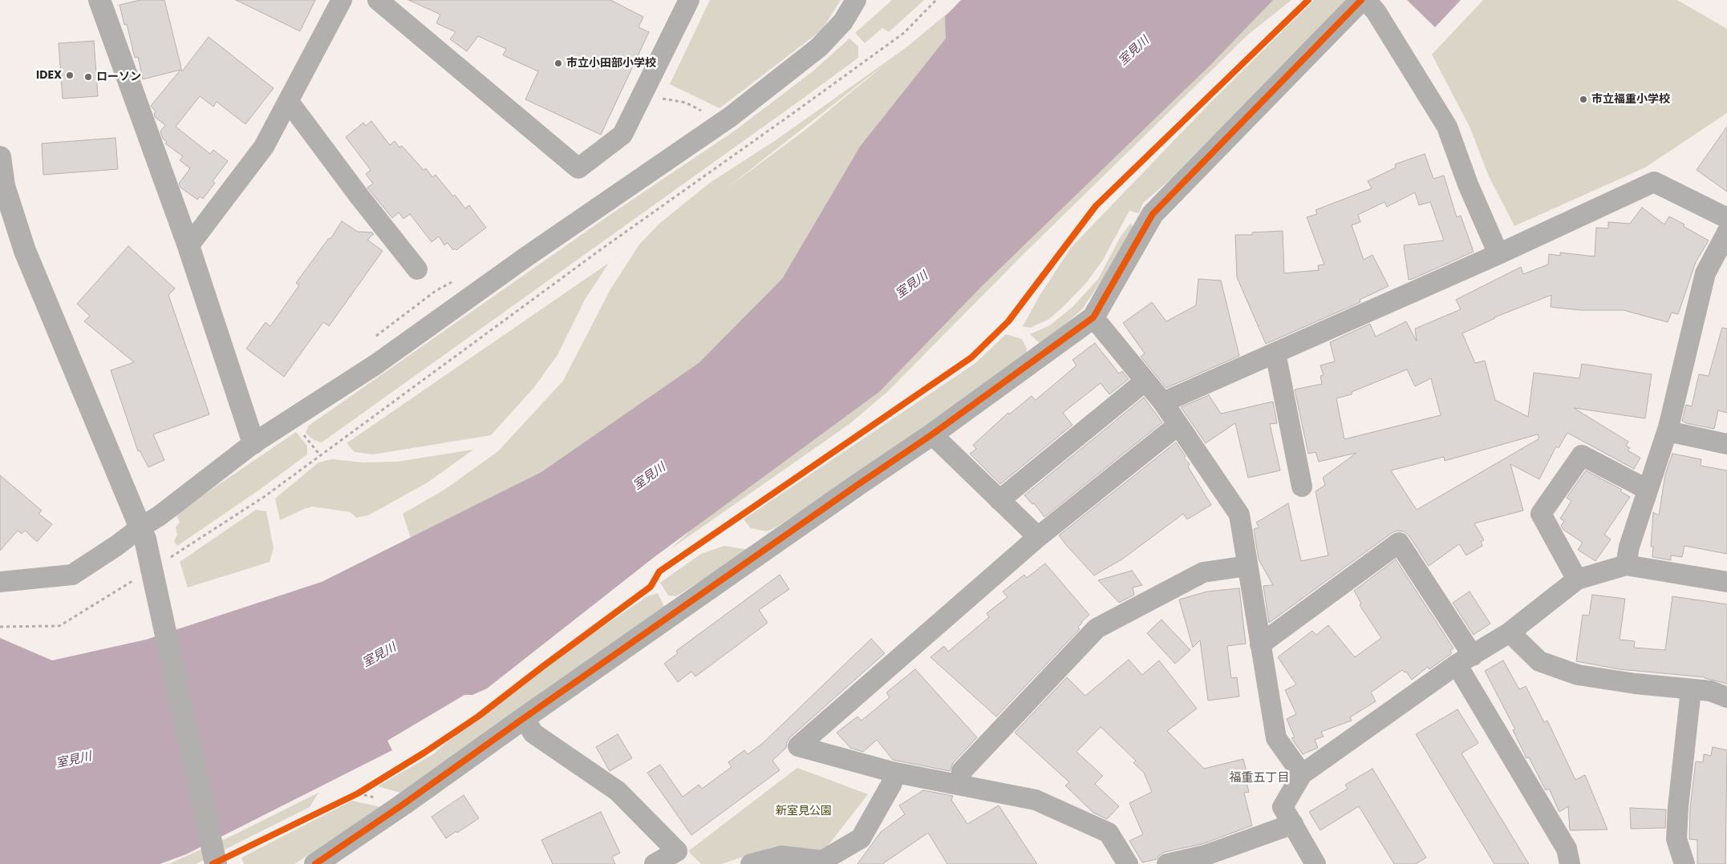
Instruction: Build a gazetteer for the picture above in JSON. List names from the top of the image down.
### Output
{
  "districts": ["福重五丁目"],
  "water": ["室見川"],
  "parks": ["新室見公園"],
  "places": [
    "市立小田部小学校",
    "IDEX",
    "ローソン",
    "市立福重小学校"
  ]
}
